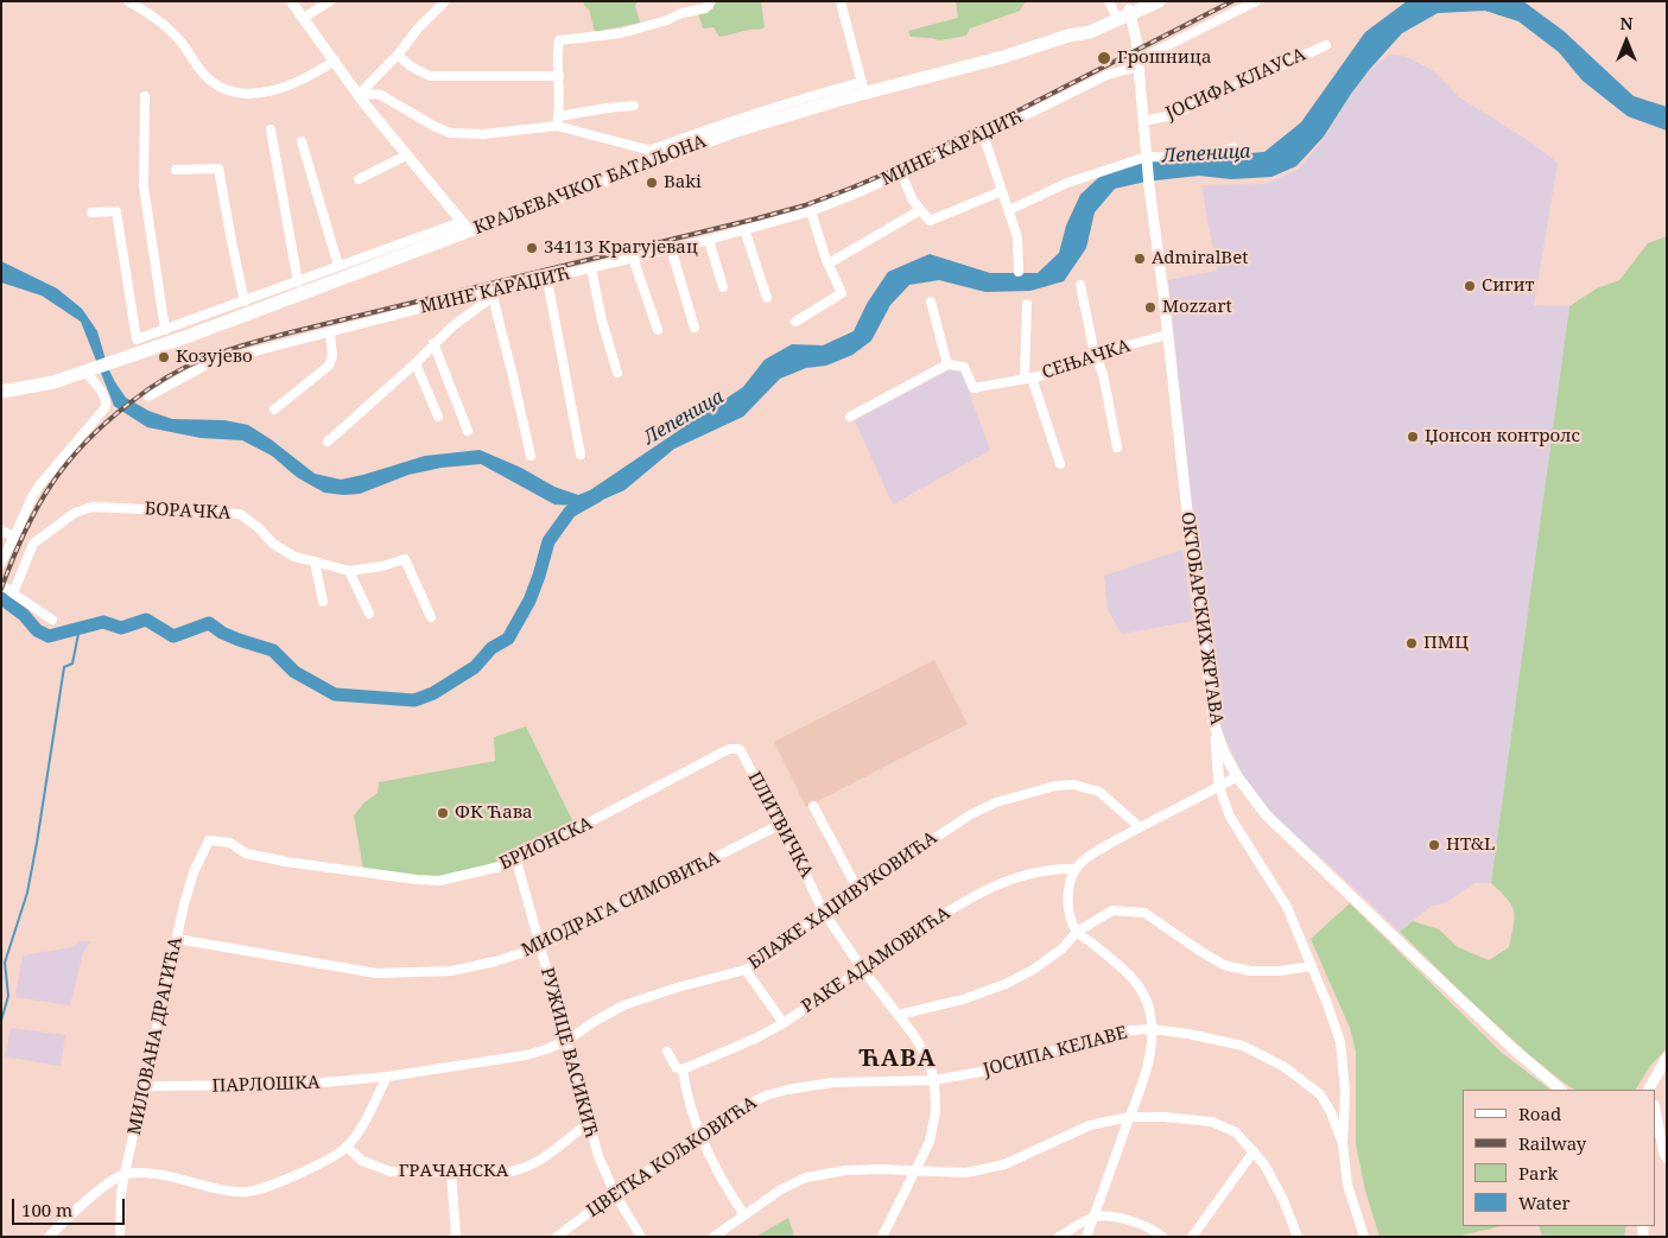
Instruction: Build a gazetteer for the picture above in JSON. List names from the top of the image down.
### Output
{
  "streets": {
    "main road": ["КРАЉЕВАЧКОГ БАТАЉОНА"],
    "street": [
      "ЈОСИФА КЛАУСА",
      "МИНЕ КАРАЏИЋ",
      "СЕЊАЧКА",
      "БОРАЧКА",
      "ОКТОБАРСКИХ ЖРТАВА",
      "ПЛИТВИЧКА",
      "БРИОНСКА",
      "БЛАЖЕ ХАЏИВУКОВИЋА",
      "МИОДРАГА СИМОВИЋА",
      "РАКЕ АДАМОВИЋА",
      "МИЛОВАНА ДРАГИЋА",
      "ЈОСИПА КЕЛАВЕ",
      "РУЖИЦЕ ВАСИКИЋ",
      "ПАРЛОШКА",
      "ЦВЕТКА КОЉКОВИЋА",
      "ГРАЧАНСКА"
    ]
  },
  "crossings": [
    ["ЈОСИФА КЛАУСА", "ОКТОБАРСКИХ ЖРТАВА"],
    ["МИНЕ КАРАЏИЋ", "ОКТОБАРСКИХ ЖРТАВА"],
    ["КРАЉЕВАЧКОГ БАТАЉОНА", "ОКТОБАРСКИХ ЖРТАВА"],
    ["СЕЊАЧКА", "ОКТОБАРСКИХ ЖРТАВА"],
    ["ПЛИТВИЧКА", "БРИОНСКА"],
    ["ПЛИТВИЧКА", "БЛАЖЕ ХАЏИВУКОВИЋА"],
    ["ПЛИТВИЧКА", "МИОДРАГА СИМОВИЋА"],
    ["ПЛИТВИЧКА", "РАКЕ АДАМОВИЋА"],
    ["ПЛИТВИЧКА", "ЈОСИПА КЕЛАВЕ"],
    ["ПЛИТВИЧКА", "ЦВЕТКА КОЉКОВИЋА"],
    ["БРИОНСКА", "МИЛОВАНА ДРАГИЋА"],
    ["БРИОНСКА", "РУЖИЦЕ ВАСИКИЋ"],
    ["БЛАЖЕ ХАЏИВУКОВИЋА", "РУЖИЦЕ ВАСИКИЋ"],
    ["БЛАЖЕ ХАЏИВУКОВИЋА", "ПАРЛОШКА"],
    ["МИОДРАГА СИМОВИЋА", "МИЛОВАНА ДРАГИЋА"],
    ["МИОДРАГА СИМОВИЋА", "РУЖИЦЕ ВАСИКИЋ"],
    ["МИЛОВАНА ДРАГИЋА", "ПАРЛОШКА"],
    ["ЈОСИПА КЕЛАВЕ", "ЦВЕТКА КОЉКОВИЋА"],
    ["РУЖИЦЕ ВАСИКИЋ", "ЦВЕТКА КОЉКОВИЋА"],
    ["РУЖИЦЕ ВАСИКИЋ", "ГРАЧАНСКА"]
  ],
  "districts": ["ЋАВА"],
  "water": ["Лепеница"],
  "places": [
    "Грошница",
    "Baki",
    "34113 Крагујевац",
    "AdmiralBet",
    "Сигит",
    "Mozzart",
    "Козујево",
    "Џонсон контролс",
    "ПМЦ",
    "ФК Ћава",
    "HT&L"
  ],
  "legend": [
    "Road",
    "Railway",
    "Park",
    "Water"
  ],
  "scale_bar": "100 m",
  "north": "top"
}
